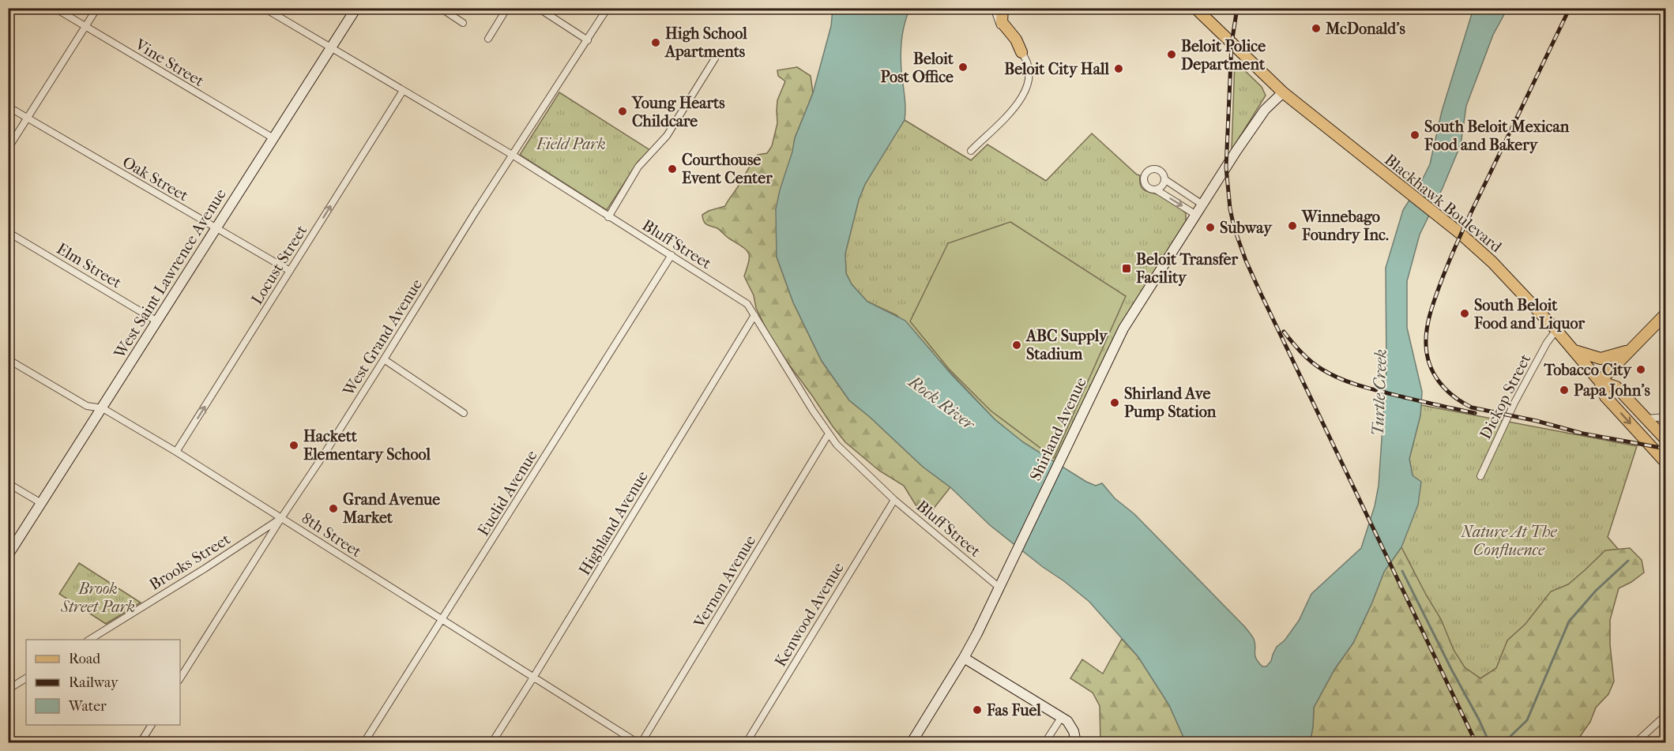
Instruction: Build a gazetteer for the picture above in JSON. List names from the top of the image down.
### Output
{
  "streets": {
    "main road": ["Blackhawk Boulevard"],
    "street": [
      "Vine Street",
      "Oak Street",
      "Bluff Street",
      "Locust Street",
      "Elm Street",
      "West Saint Lawrence Avenue",
      "West Grand Avenue",
      "Dickop Street",
      "Shirland Avenue",
      "Euclid Avenue",
      "Highland Avenue",
      "8th Street",
      "Brooks Street",
      "Vernon Avenue",
      "Kenwood Avenue"
    ]
  },
  "crossings": [
    ["Vine Street", "West Saint Lawrence Avenue"],
    ["Oak Street", "Locust Street"],
    ["Oak Street", "West Saint Lawrence Avenue"],
    ["Blackhawk Boulevard", "Dickop Street"],
    ["Blackhawk Boulevard", "Shirland Avenue"],
    ["Bluff Street", "Locust Street"],
    ["Bluff Street", "West Saint Lawrence Avenue"],
    ["Bluff Street", "West Grand Avenue"],
    ["Bluff Street", "Shirland Avenue"],
    ["Bluff Street", "Euclid Avenue"],
    ["Bluff Street", "Highland Avenue"],
    ["Bluff Street", "Vernon Avenue"],
    ["Bluff Street", "Kenwood Avenue"],
    ["Locust Street", "8th Street"],
    ["Elm Street", "West Saint Lawrence Avenue"],
    ["West Saint Lawrence Avenue", "8th Street"],
    ["West Grand Avenue", "8th Street"],
    ["West Grand Avenue", "Brooks Street"],
    ["Euclid Avenue", "8th Street"],
    ["Highland Avenue", "8th Street"],
    ["8th Street", "Brooks Street"]
  ],
  "one_way": ["Locust Street"],
  "water": ["Turtle Creek", "Rock River"],
  "parks": ["Field Park", "Nature At The Confluence", "Brook Street Park"],
  "places": {
    "other": [
      "McDonald's",
      "High School Apartments",
      "Beloit Police Department",
      "Beloit Post Office",
      "Beloit City Hall",
      "Young Hearts Childcare",
      "South Beloit Mexican Food and Bakery",
      "Courthouse Event Center",
      "Winnebago Foundry Inc.",
      "Subway",
      "South Beloit Food and Liquor",
      "ABC Supply Stadium",
      "Tobacco City",
      "Papa John's",
      "Shirland Ave Pump Station",
      "Hackett Elementary School",
      "Grand Avenue Market",
      "Fas Fuel"
    ],
    "transit": ["Beloit Transfer Facility"]
  },
  "legend": ["Road", "Railway", "Water"]
}
